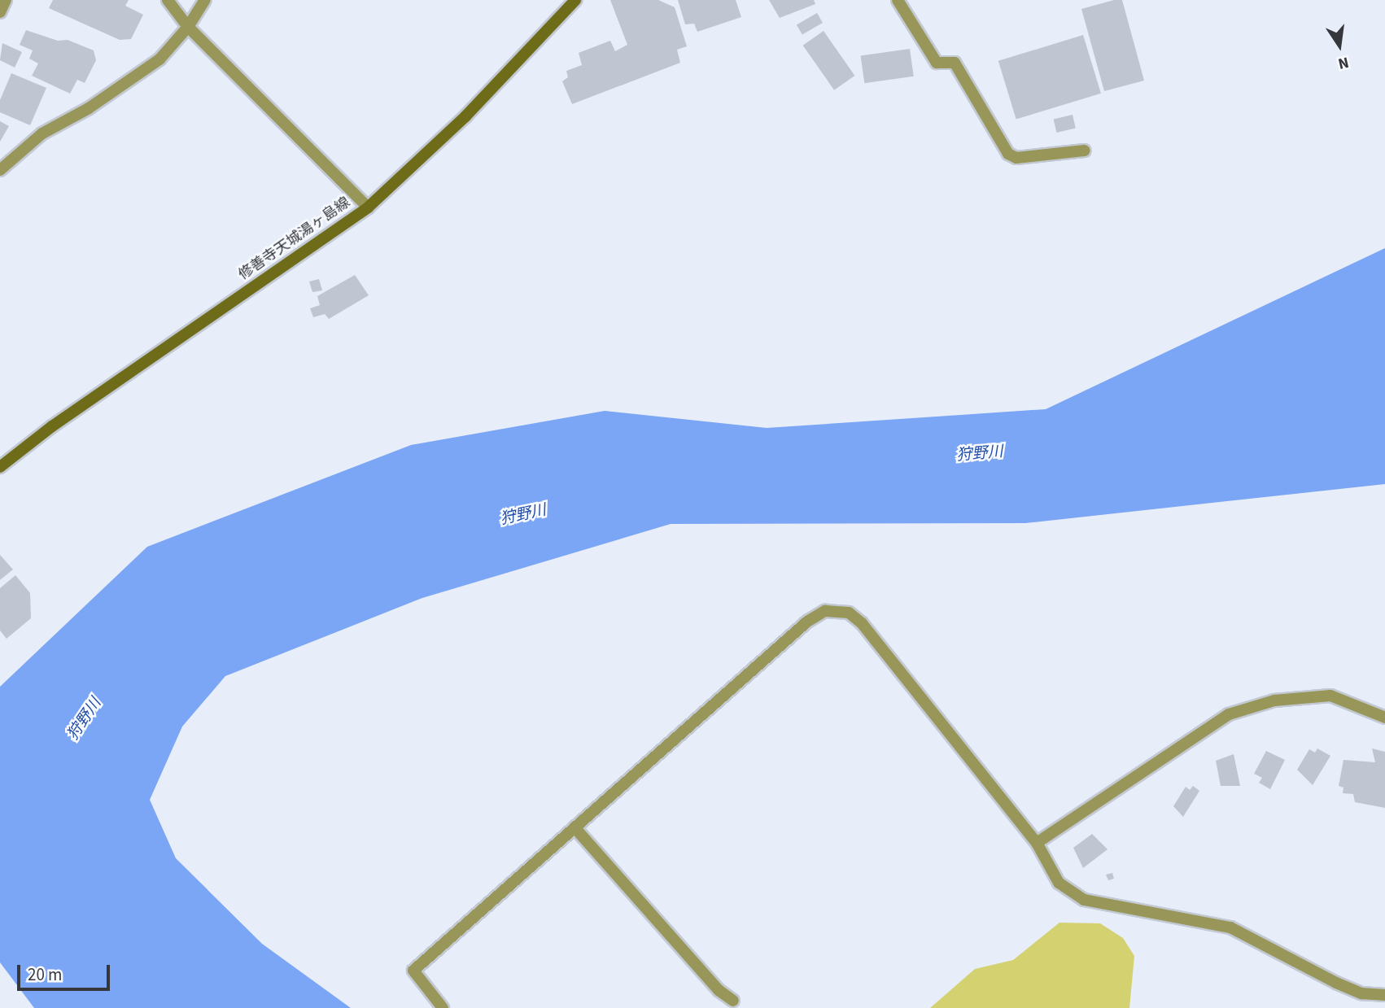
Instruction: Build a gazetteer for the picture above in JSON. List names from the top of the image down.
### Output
{
  "streets": {
    "main road": ["修善寺天城湯ヶ島線"]
  },
  "water": ["狩野川"],
  "scale_bar": "20 m",
  "north": "bottom"
}
